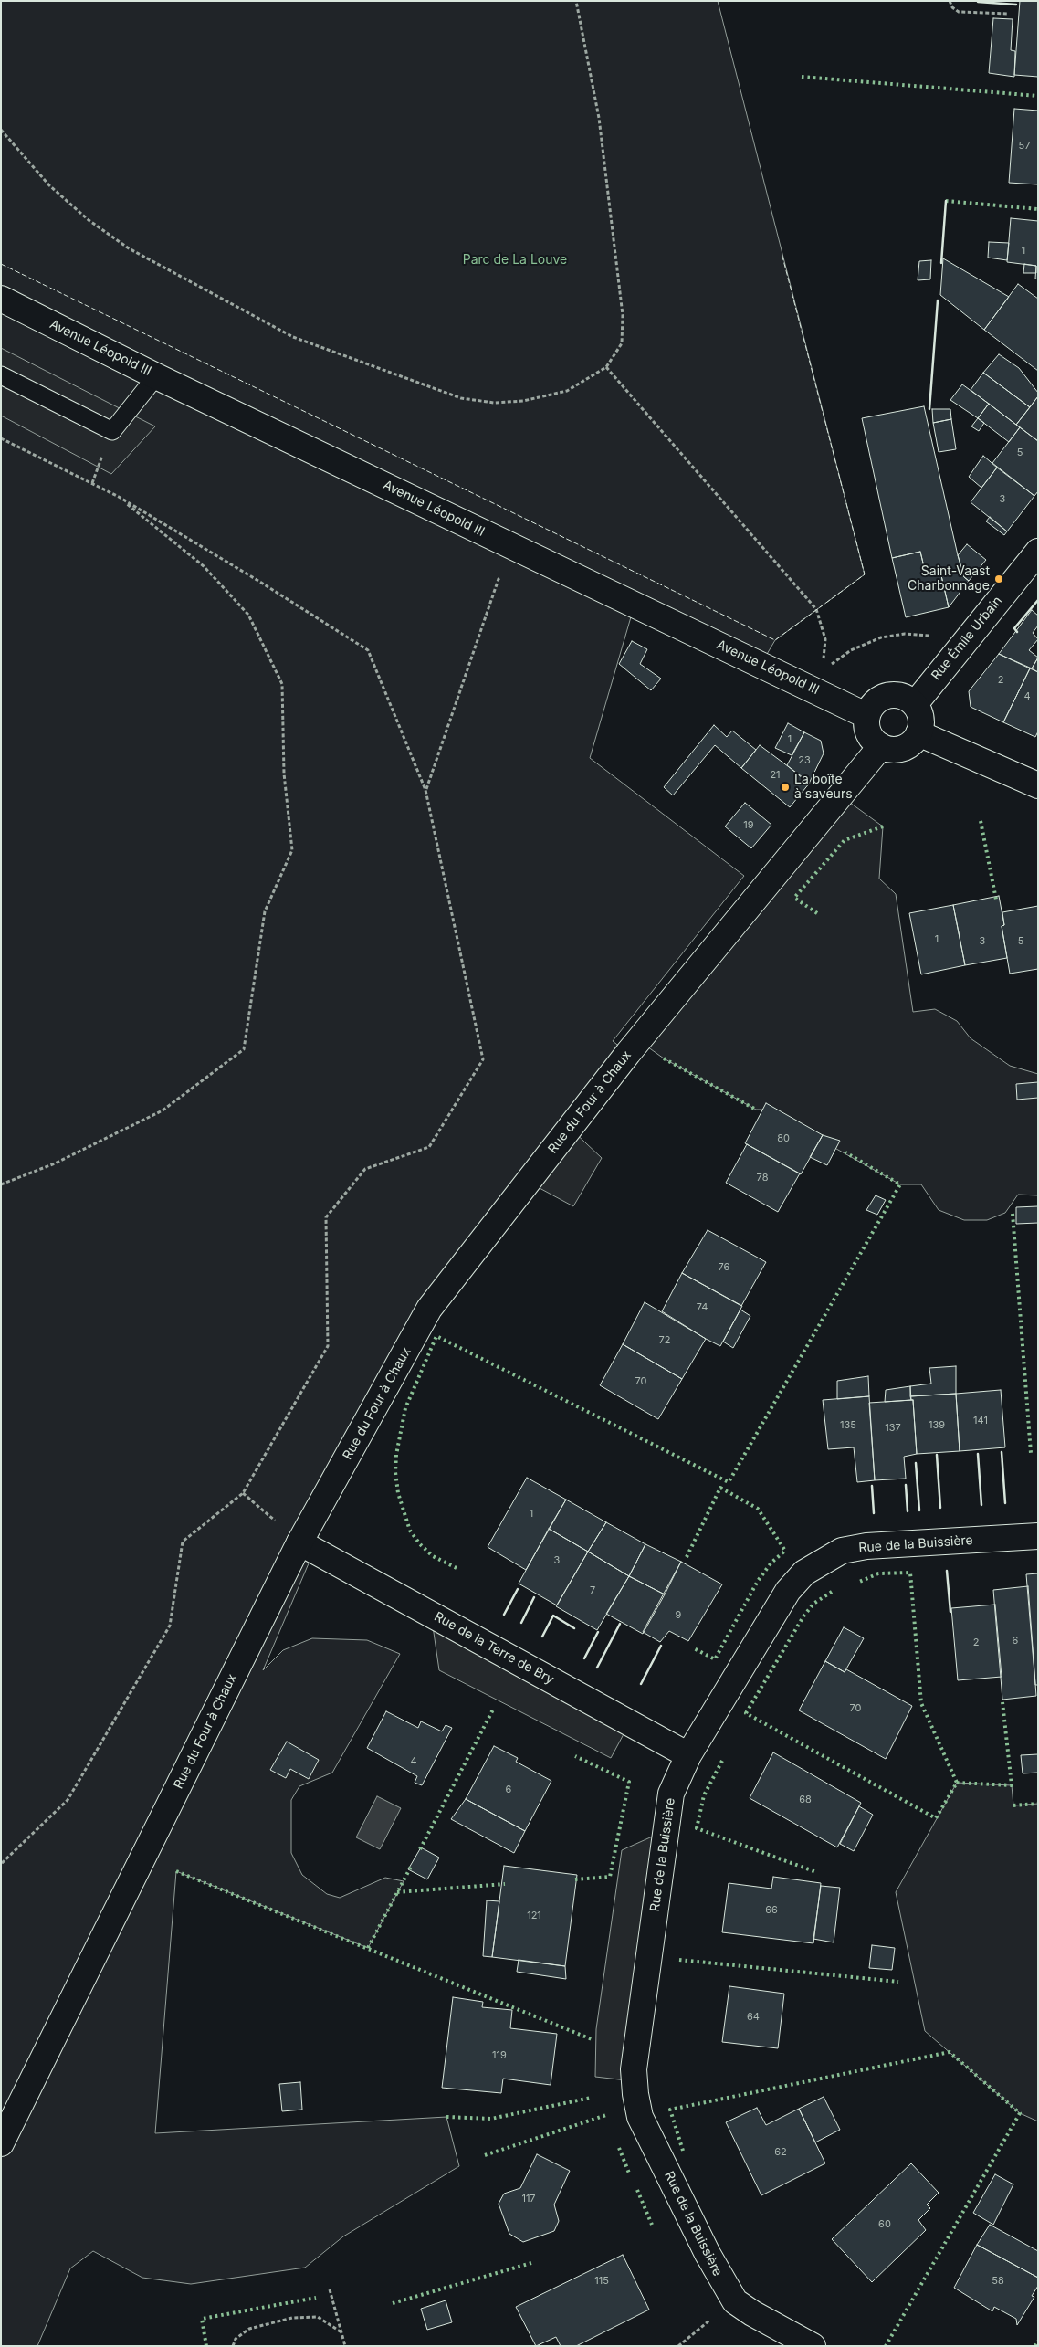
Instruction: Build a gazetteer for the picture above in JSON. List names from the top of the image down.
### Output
{
  "streets": {
    "street": [
      "Avenue Léopold III",
      "Rue Émile Urbain",
      "Rue du Four à Chaux",
      "Rue de la Buissière",
      "Rue de la Terre de Bry"
    ]
  },
  "crossings": [
    ["Avenue Léopold III", "Rue Émile Urbain"],
    ["Avenue Léopold III", "Rue du Four à Chaux"],
    ["Rue Émile Urbain", "Rue du Four à Chaux"],
    ["Rue du Four à Chaux", "Rue de la Terre de Bry"],
    ["Rue de la Buissière", "Rue de la Terre de Bry"]
  ],
  "parks": ["Parc de La Louve"],
  "places": ["Saint-Vaast Charbonnage", "La boîte à saveurs"],
  "house_numbers": [
    "57",
    "1",
    "5",
    "3",
    "2",
    "4",
    "1",
    "23",
    "21",
    "19",
    "1",
    "3",
    "5",
    "80",
    "78",
    "76",
    "74",
    "72",
    "70",
    "141",
    "135",
    "139",
    "137",
    "1",
    "3",
    "7",
    "9",
    "6",
    "2",
    "70",
    "4",
    "6",
    "68",
    "66",
    "121",
    "64",
    "119",
    "62",
    "117",
    "60",
    "115",
    "58"
  ]
}
